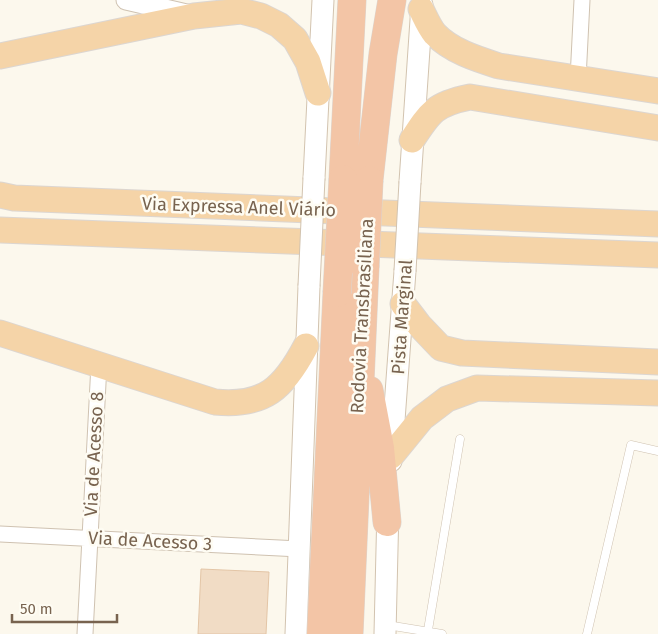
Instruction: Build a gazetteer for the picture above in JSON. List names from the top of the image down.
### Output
{
  "streets": {
    "highway": ["Via Expressa Anel Viário", "Rodovia Transbrasiliana"],
    "main road": ["Pista Marginal"],
    "street": ["Via de Acesso 8", "Via de Acesso 3"]
  },
  "crossings": [
    ["Via de Acesso 8", "Via de Acesso 3"]
  ],
  "scale_bar": "50 m"
}
